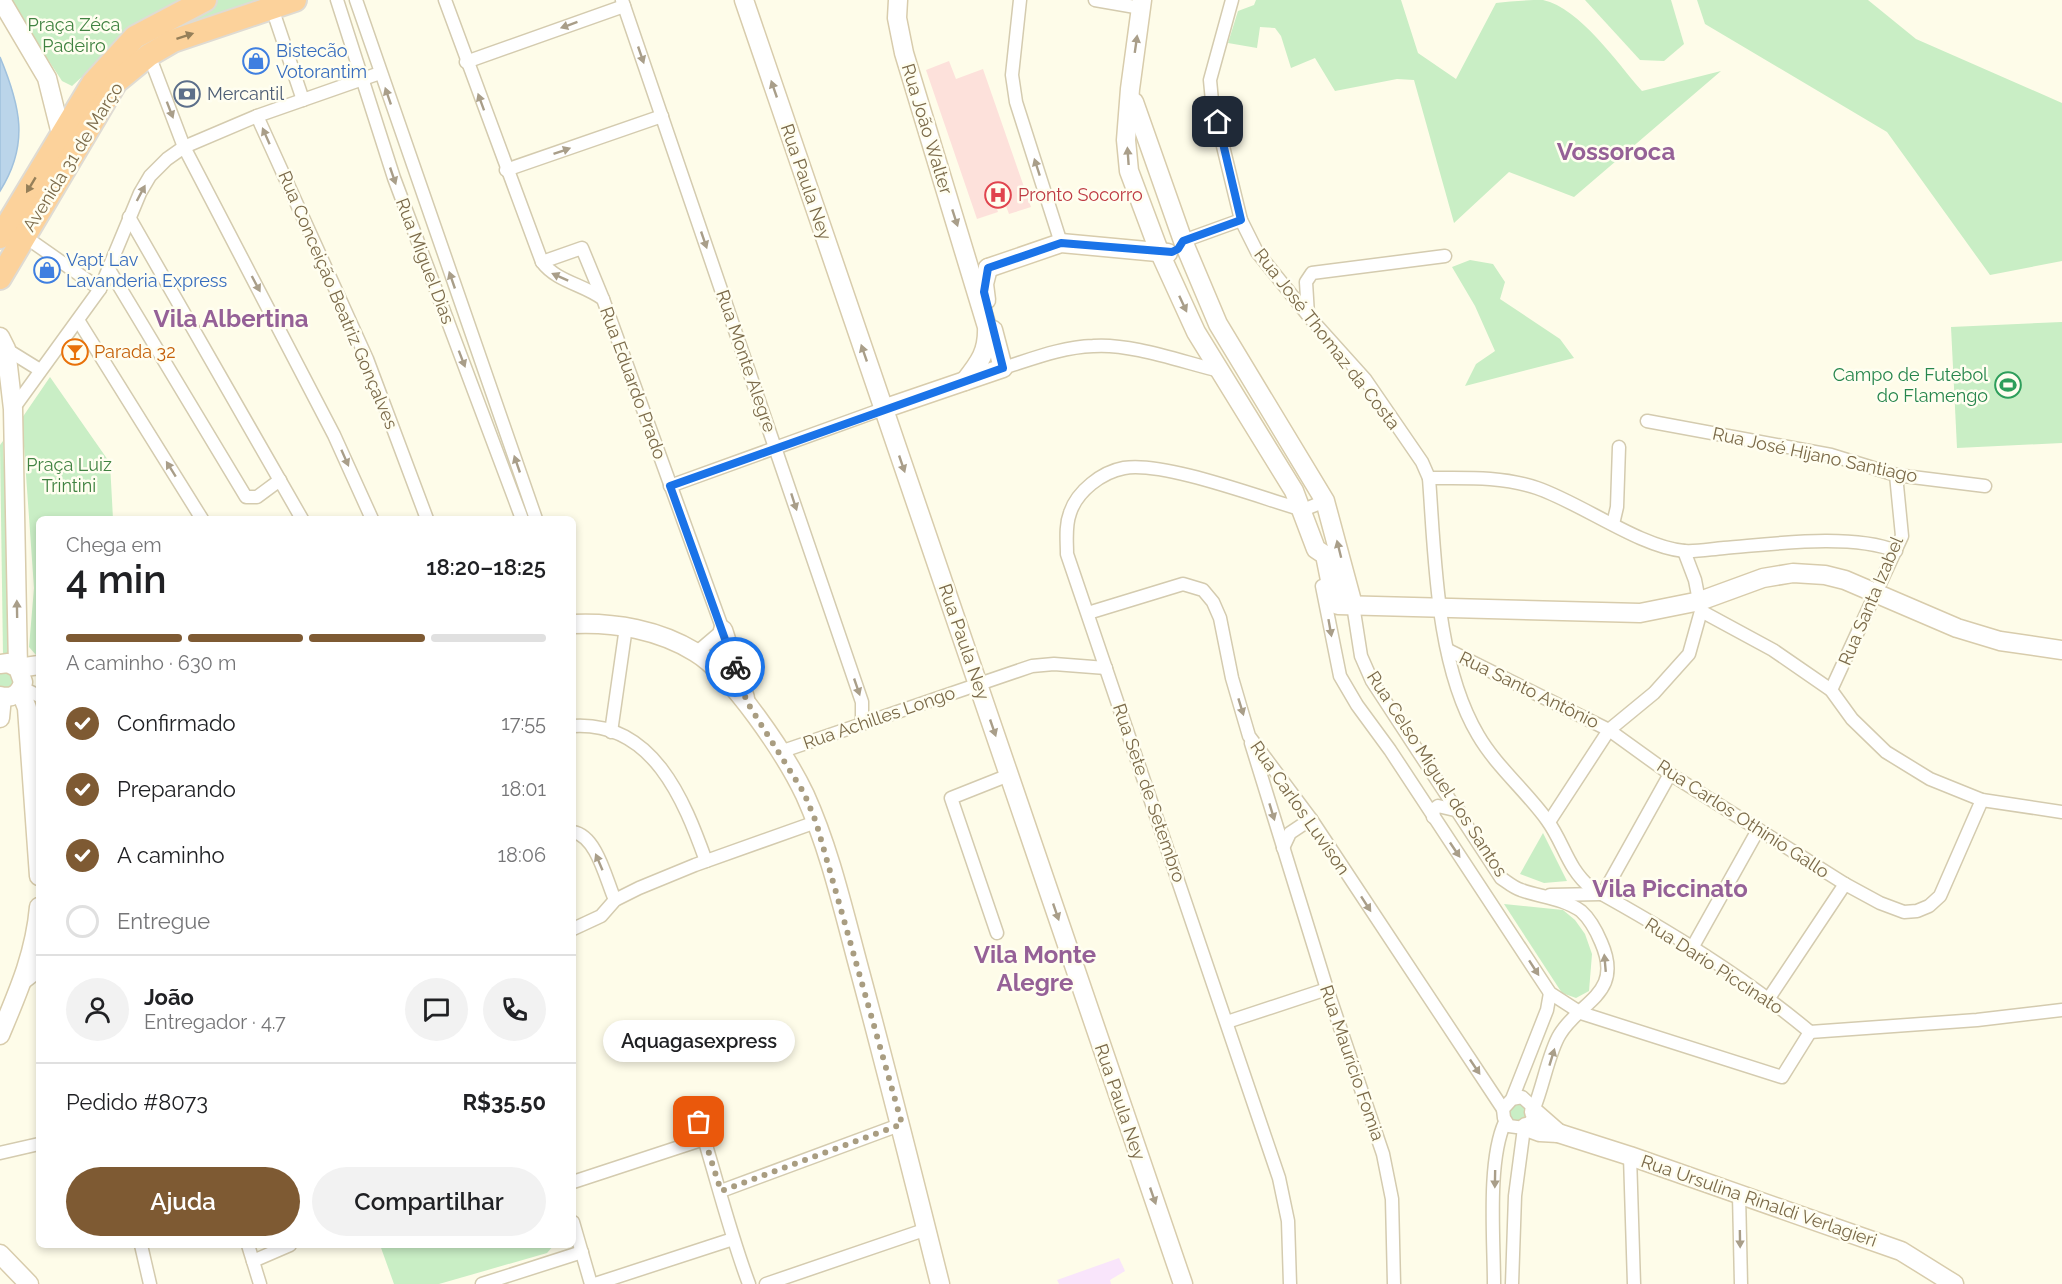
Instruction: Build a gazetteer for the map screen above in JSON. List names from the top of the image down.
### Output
{
  "streets": {
    "highway": ["Avenida 31 de Março"],
    "main road": [
      "Rua João Walter",
      "Rua Paula Ney",
      "Rua Celso Miguel dos Santos",
      "Rua Ursulina Rinaldi Verlagieri"
    ],
    "street": [
      "Rua Miguel Dias",
      "Rua Conceição Beatriz Gonçalves",
      "Rua José Thomaz da Costa",
      "Rua Monte Alegre",
      "Rua Eduardo Prado",
      "Rua José Hijano Santiago",
      "Rua Santa Izabel",
      "Rua Santo Antônio",
      "Rua Achilles Longo",
      "Rua Sete de Setembro",
      "Rua Carlos Luvison",
      "Rua Carlos Othinio Gallo",
      "Rua Dario Piccinato",
      "Rua Maurício Fomia"
    ]
  },
  "crossings": [
    ["Rua Paula Ney", "Rua Achilles Longo"],
    ["Rua José Thomaz da Costa", "Rua Dario Piccinato"],
    ["Rua Monte Alegre", "Rua Achilles Longo"],
    ["Rua José Hijano Santiago", "Rua Santa Izabel"],
    ["Rua Santo Antônio", "Rua Carlos Othinio Gallo"],
    ["Rua Santo Antônio", "Rua Dario Piccinato"],
    ["Rua Achilles Longo", "Rua Sete de Setembro"],
    ["Rua Celso Miguel dos Santos", "Rua Sete de Setembro"],
    ["Rua Celso Miguel dos Santos", "Rua Ursulina Rinaldi Verlagieri"],
    ["Rua Sete de Setembro", "Rua Carlos Luvison"],
    ["Rua Carlos Luvison", "Rua Maurício Fomia"]
  ],
  "one_way": ["Rua João Walter", "Rua Monte Alegre", "Rua Carlos Luvison"],
  "districts": [
    "Vossoroca",
    "Vila Albertina",
    "Vila Piccinato",
    "Vila Monte Alegre"
  ],
  "parks": ["Praça Zéca Padeiro", "Praça Luiz Trintini"],
  "places": {
    "shop": ["Bistecão Votorantim", "Vapt Lav Lavanderia Express"],
    "bank": ["Mercantil"],
    "hospital": ["Pronto Socorro"],
    "bar": ["Parada 32"],
    "sports": ["Campo de Futebol do Flamengo"],
    "other": ["Aquagasexpress"]
  },
  "page": {
    "heading": ["4 min", "Chega em", "18:20–18:25"],
    "panel": [
      "João",
      "Entregador · 4.7",
      "Pedido #8073",
      "R$35.50"
    ],
    "bar": "A caminho · 630 m",
    "list": [
      ["Confirmado", "17:55"],
      ["Preparando", "18:01"],
      ["A caminho", "18:06"],
      "Entregue"
    ],
    "bubble": "Aquagasexpress",
    "buttons": ["Ajuda", "Compartilhar"]
  }
}
